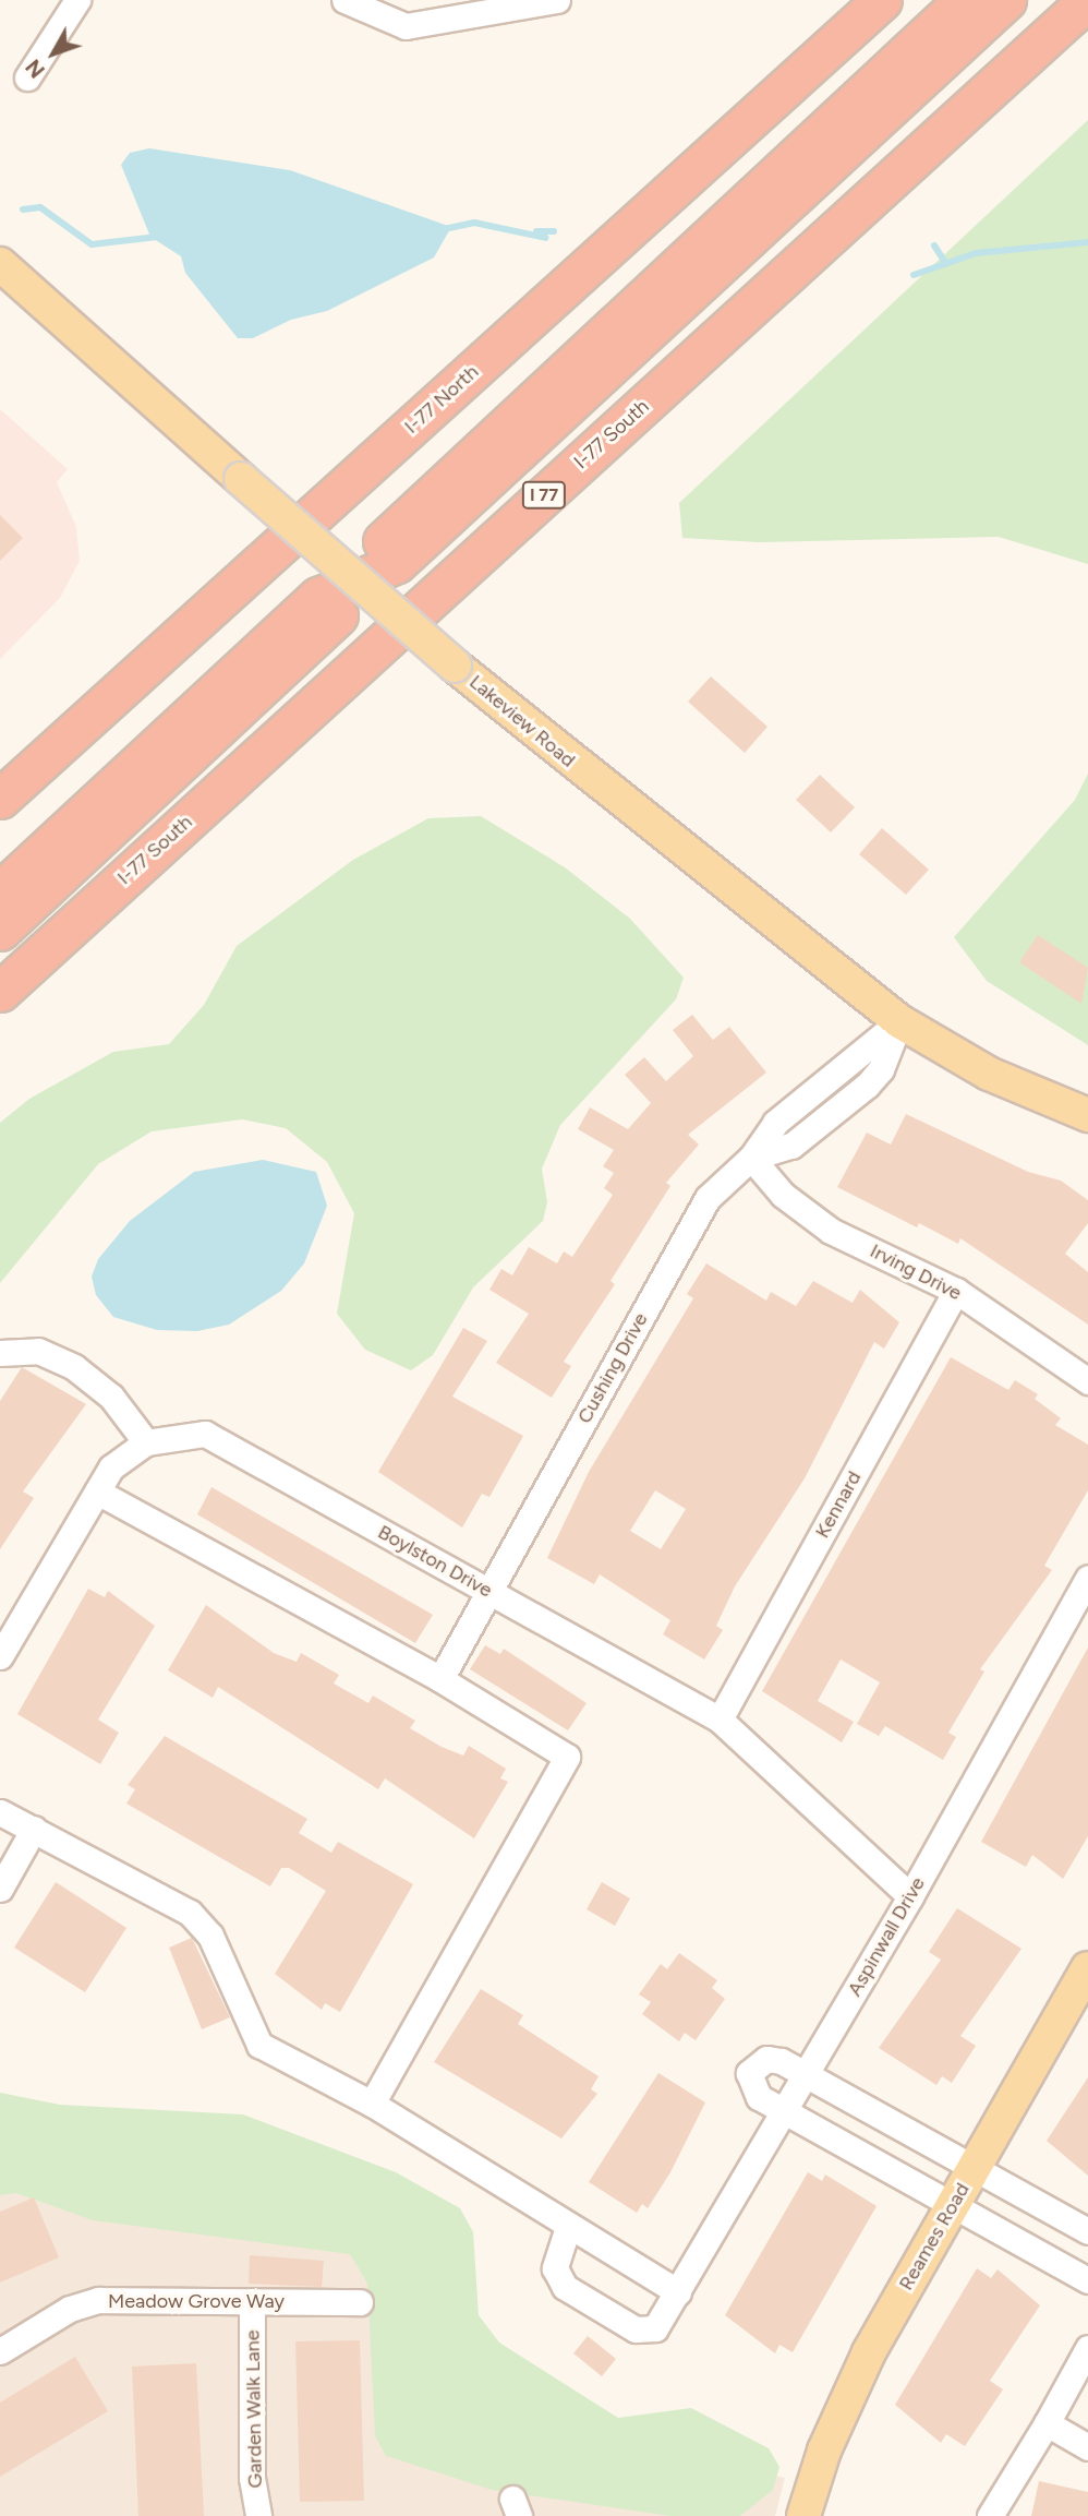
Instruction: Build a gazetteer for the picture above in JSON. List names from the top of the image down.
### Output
{
  "streets": {
    "highway": ["I-77 North", "I-77 South", "I 77"],
    "main road": ["Lakeview Road", "Reames Road"],
    "street": [
      "Irving Drive",
      "Cushing Drive",
      "Kennard",
      "Boylston Drive",
      "Aspinwall Drive",
      "Meadow Grove Way",
      "Garden Walk Lane"
    ]
  },
  "crossings": [
    ["Lakeview Road", "Cushing Drive"],
    ["Irving Drive", "Cushing Drive"],
    ["Irving Drive", "Kennard"],
    ["Cushing Drive", "Boylston Drive"],
    ["Kennard", "Boylston Drive"],
    ["Boylston Drive", "Aspinwall Drive"],
    ["Meadow Grove Way", "Garden Walk Lane"]
  ],
  "north": "bottom left"
}
